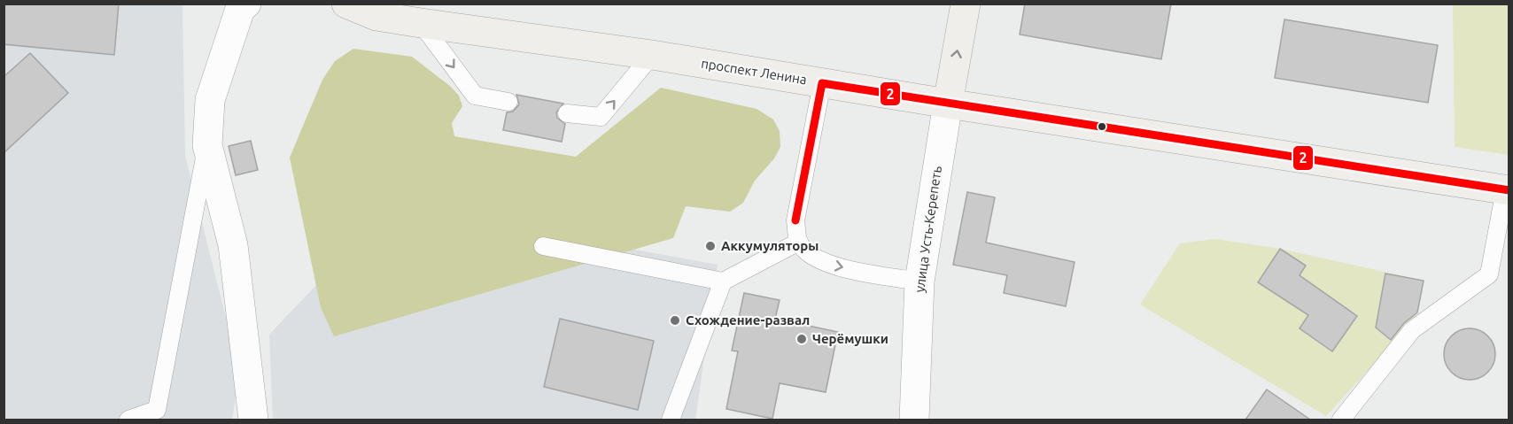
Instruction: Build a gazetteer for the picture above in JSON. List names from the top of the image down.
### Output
{
  "streets": {
    "main road": ["проспект Ленина"],
    "street": ["улица Усть-Керепеть"]
  },
  "crossings": [
    ["проспект Ленина", "улица Усть-Керепеть"]
  ],
  "places": ["Аккумуляторы", "Схождение-развал", "Черёмушки"],
  "lines": ["transit line 2"]
}
